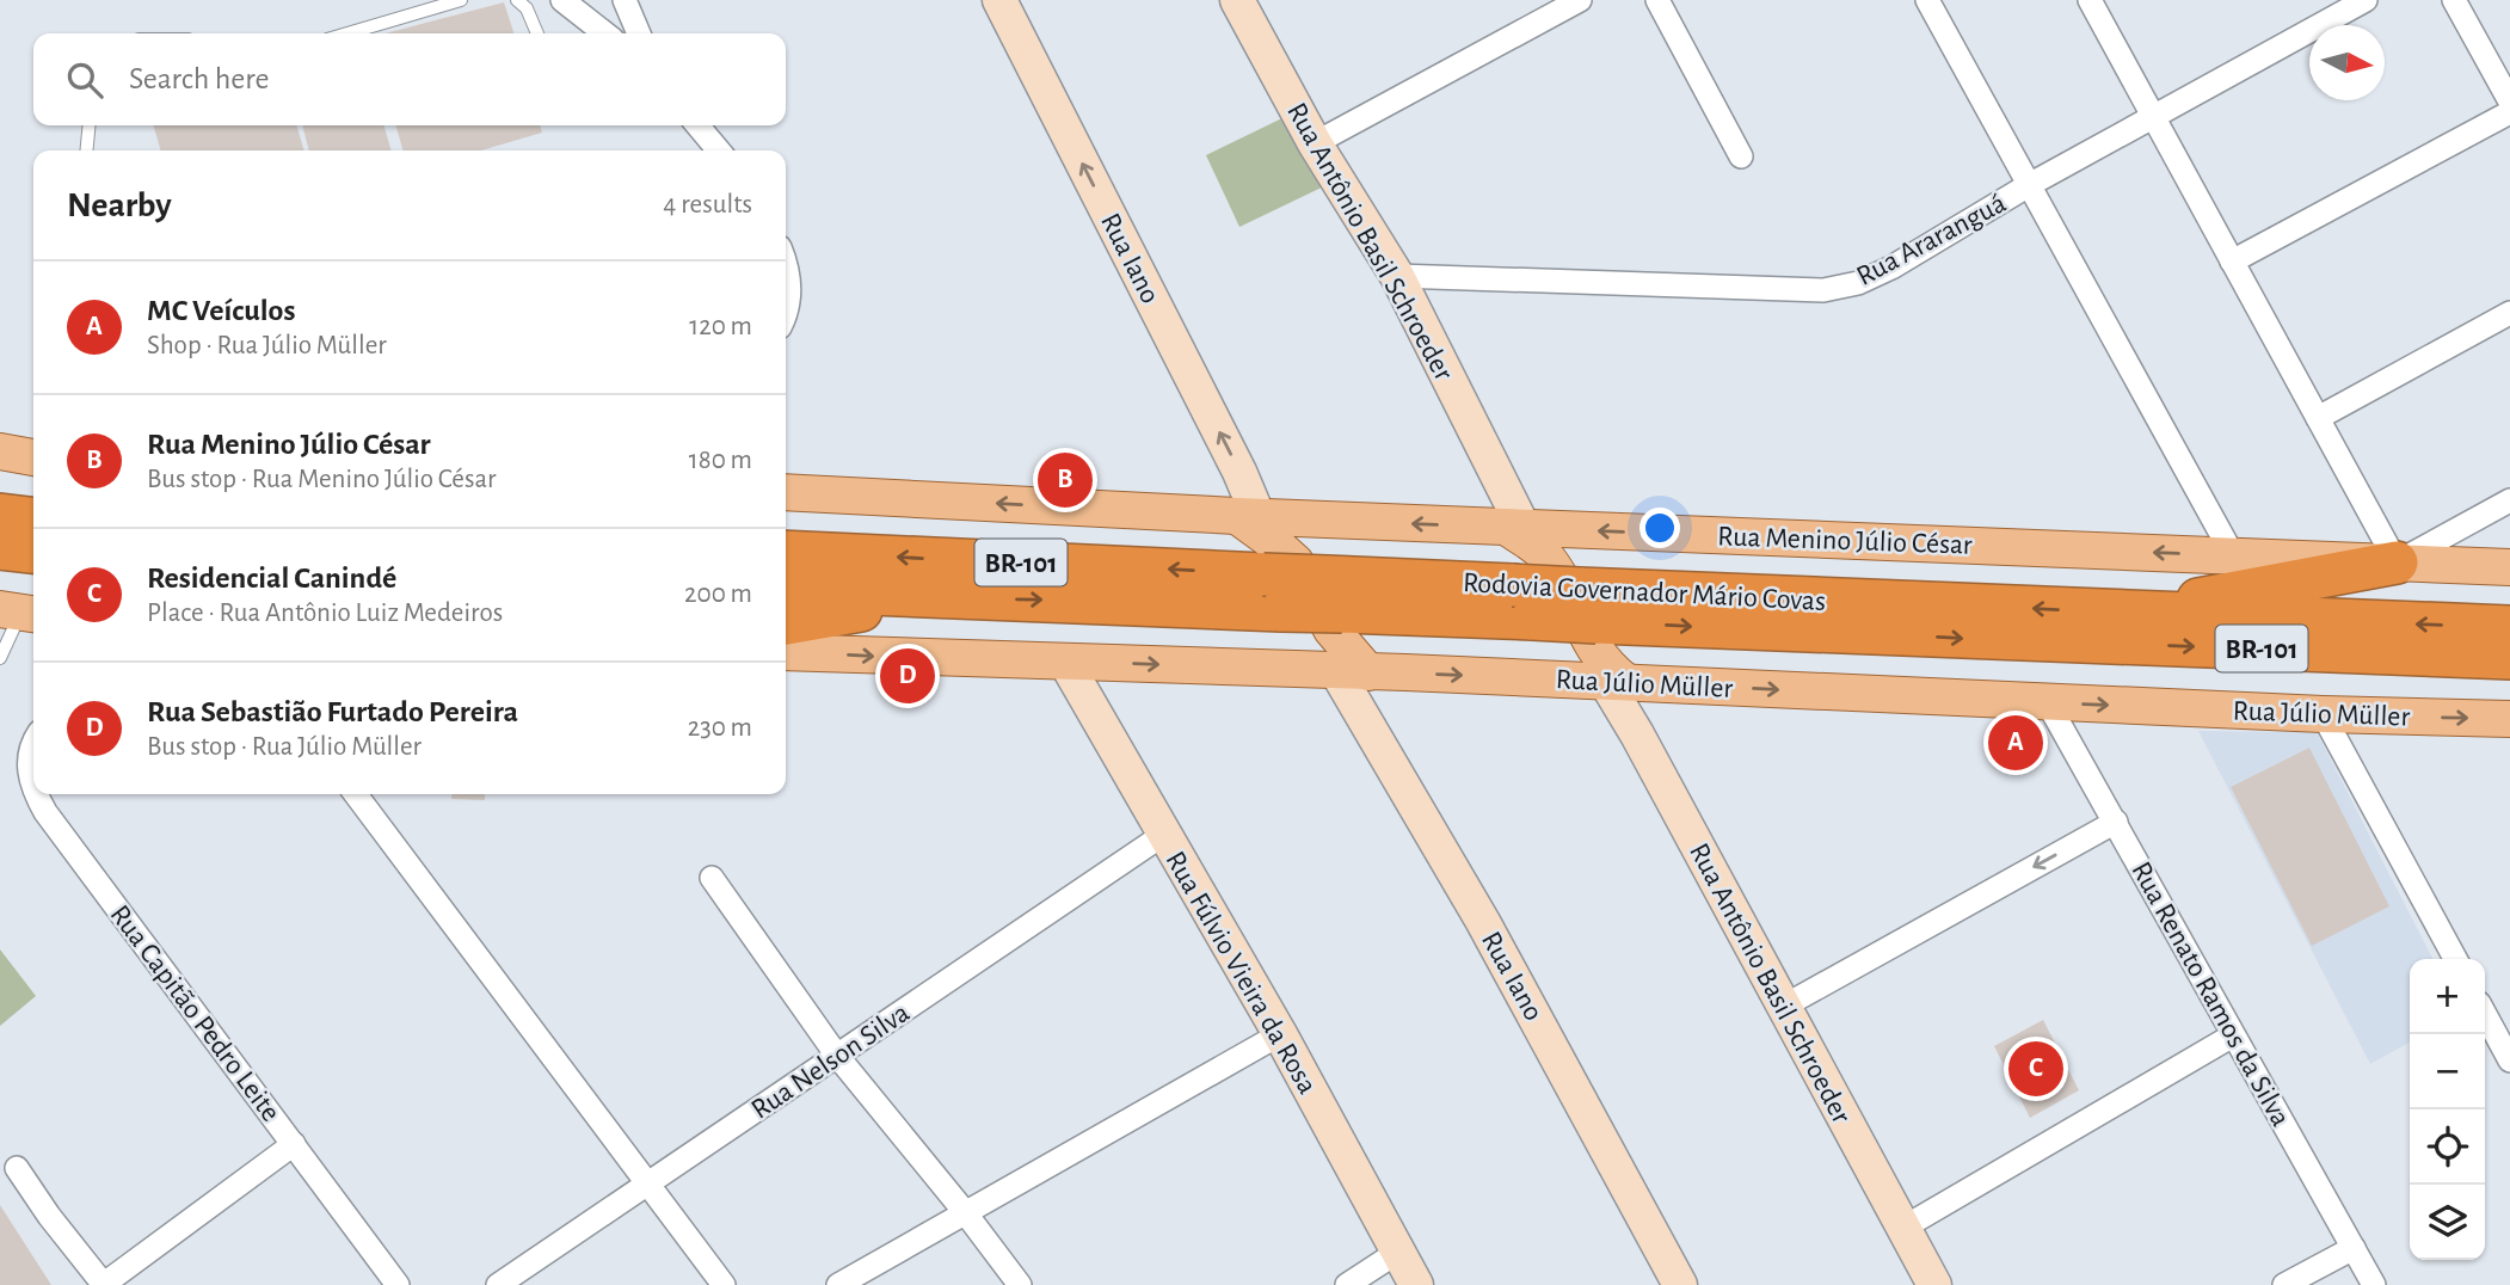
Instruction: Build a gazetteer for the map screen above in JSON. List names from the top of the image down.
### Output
{
  "streets": {
    "highway": ["BR-101", "Rodovia Governador Mário Covas"],
    "main road": [
      "Rua Antônio Basil Schroeder",
      "Rua Iano",
      "Rua Menino Júlio César",
      "Rua Júlio Müller"
    ],
    "street": [
      "Rua Araranguá",
      "Rua Fúlvio Vieira da Rosa",
      "Rua Renato Ramos da Silva",
      "Rua Capitão Pedro Leite",
      "Rua Nelson Silva"
    ]
  },
  "crossings": [
    ["Rua Araranguá", "Rua Antônio Basil Schroeder"],
    ["Rua Antônio Basil Schroeder", "Rua Menino Júlio César"],
    ["Rua Antônio Basil Schroeder", "Rodovia Governador Mário Covas"],
    ["Rua Antônio Basil Schroeder", "Rua Júlio Müller"],
    ["Rua Iano", "Rua Menino Júlio César"],
    ["Rua Iano", "Rodovia Governador Mário Covas"],
    ["Rua Iano", "Rua Júlio Müller"],
    ["Rua Júlio Müller", "Rua Fúlvio Vieira da Rosa"],
    ["Rua Júlio Müller", "Rua Renato Ramos da Silva"],
    ["Rua Fúlvio Vieira da Rosa", "Rua Nelson Silva"]
  ],
  "one_way": ["Rua Iano", "Rua Menino Júlio César", "Rua Júlio Müller"],
  "north": "right",
  "page": {
    "search": "Search here",
    "heading": ["Nearby", "4 results"],
    "list": [
      {
        "mark": "A",
        "name": "MC Veículos",
        "note": "Shop · Rua Júlio Müller",
        "value": "120 m"
      },
      {
        "mark": "B",
        "name": "Rua Menino Júlio César",
        "note": "Bus stop · Rua Menino Júlio César",
        "value": "180 m"
      },
      {
        "mark": "C",
        "name": "Residencial Canindé",
        "note": "Place · Rua Antônio Luiz Medeiros",
        "value": "200 m"
      },
      {
        "mark": "D",
        "name": "Rua Sebastião Furtado Pereira",
        "note": "Bus stop · Rua Júlio Müller",
        "value": "230 m"
      }
    ],
    "pins": [
      "B",
      "D",
      "A",
      "C"
    ],
    "map_buttons": ["+", "−"]
  }
}
